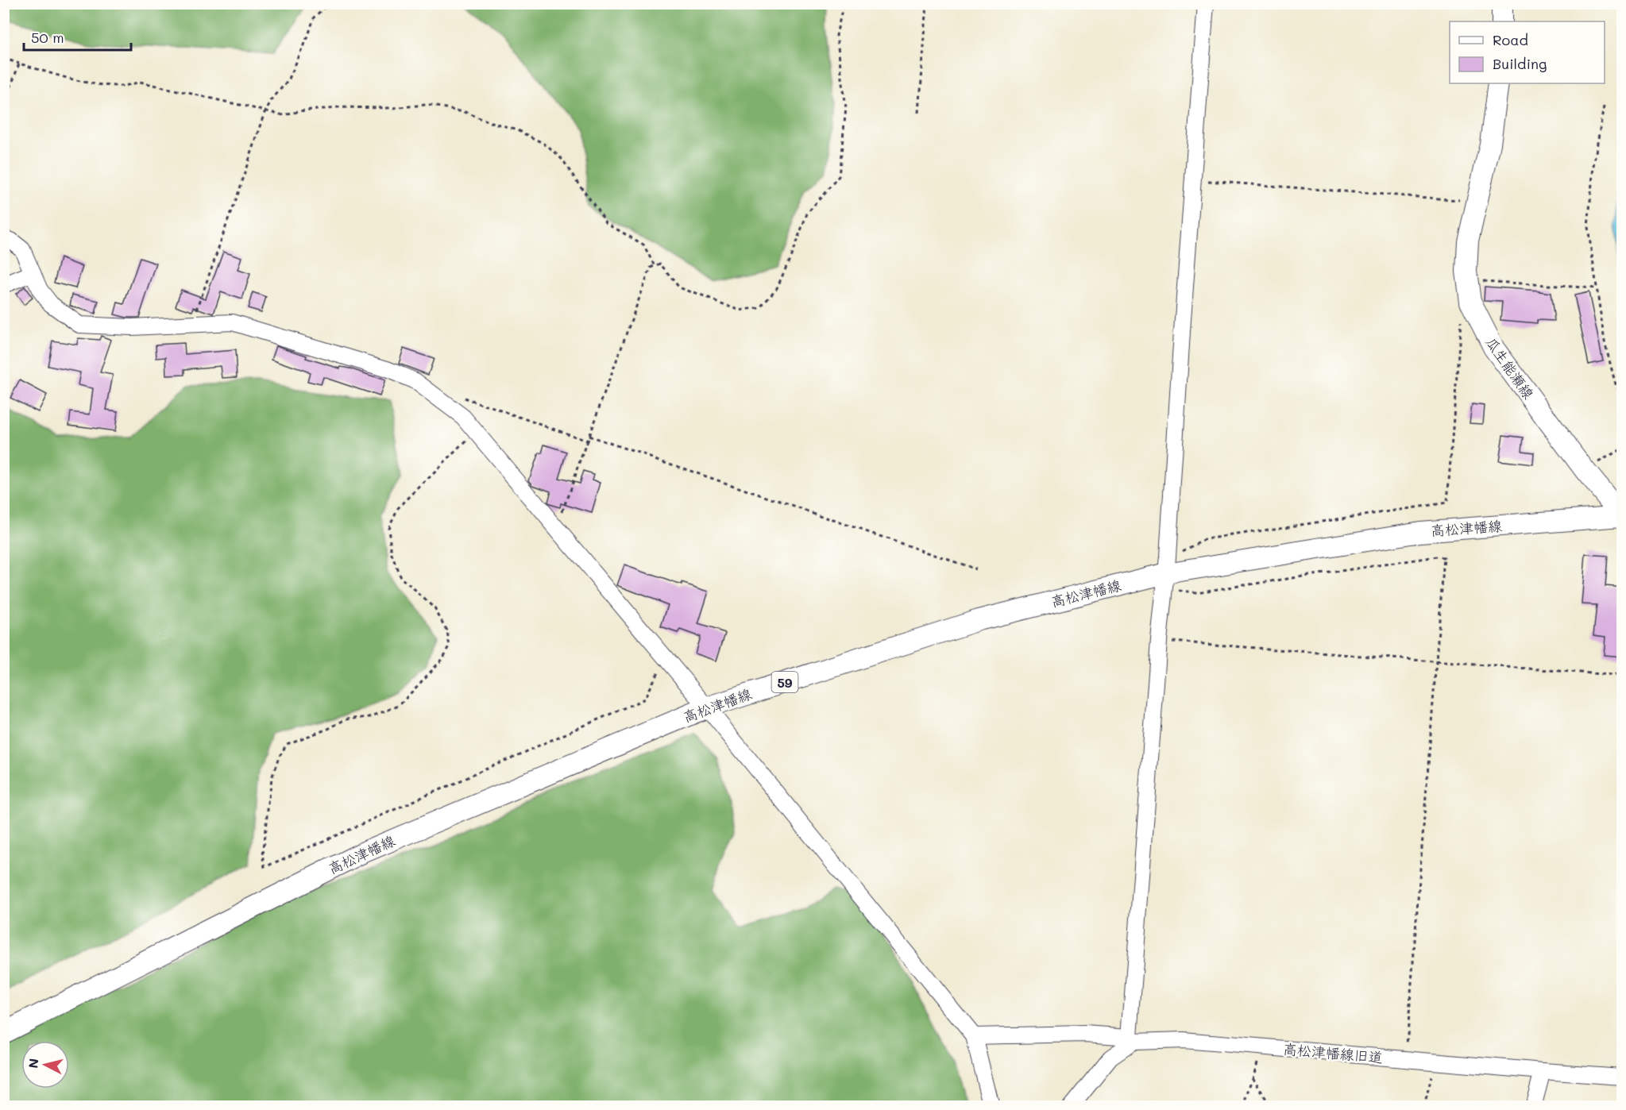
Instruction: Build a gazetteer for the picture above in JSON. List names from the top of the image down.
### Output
{
  "streets": {
    "main road": ["瓜生能瀬線", "高松津幡線", "59"],
    "street": ["高松津幡線旧道"]
  },
  "crossings": [
    ["瓜生能瀬線", "高松津幡線"]
  ],
  "legend": ["Road", "Building"],
  "scale_bar": "50 m",
  "north": "left"
}
